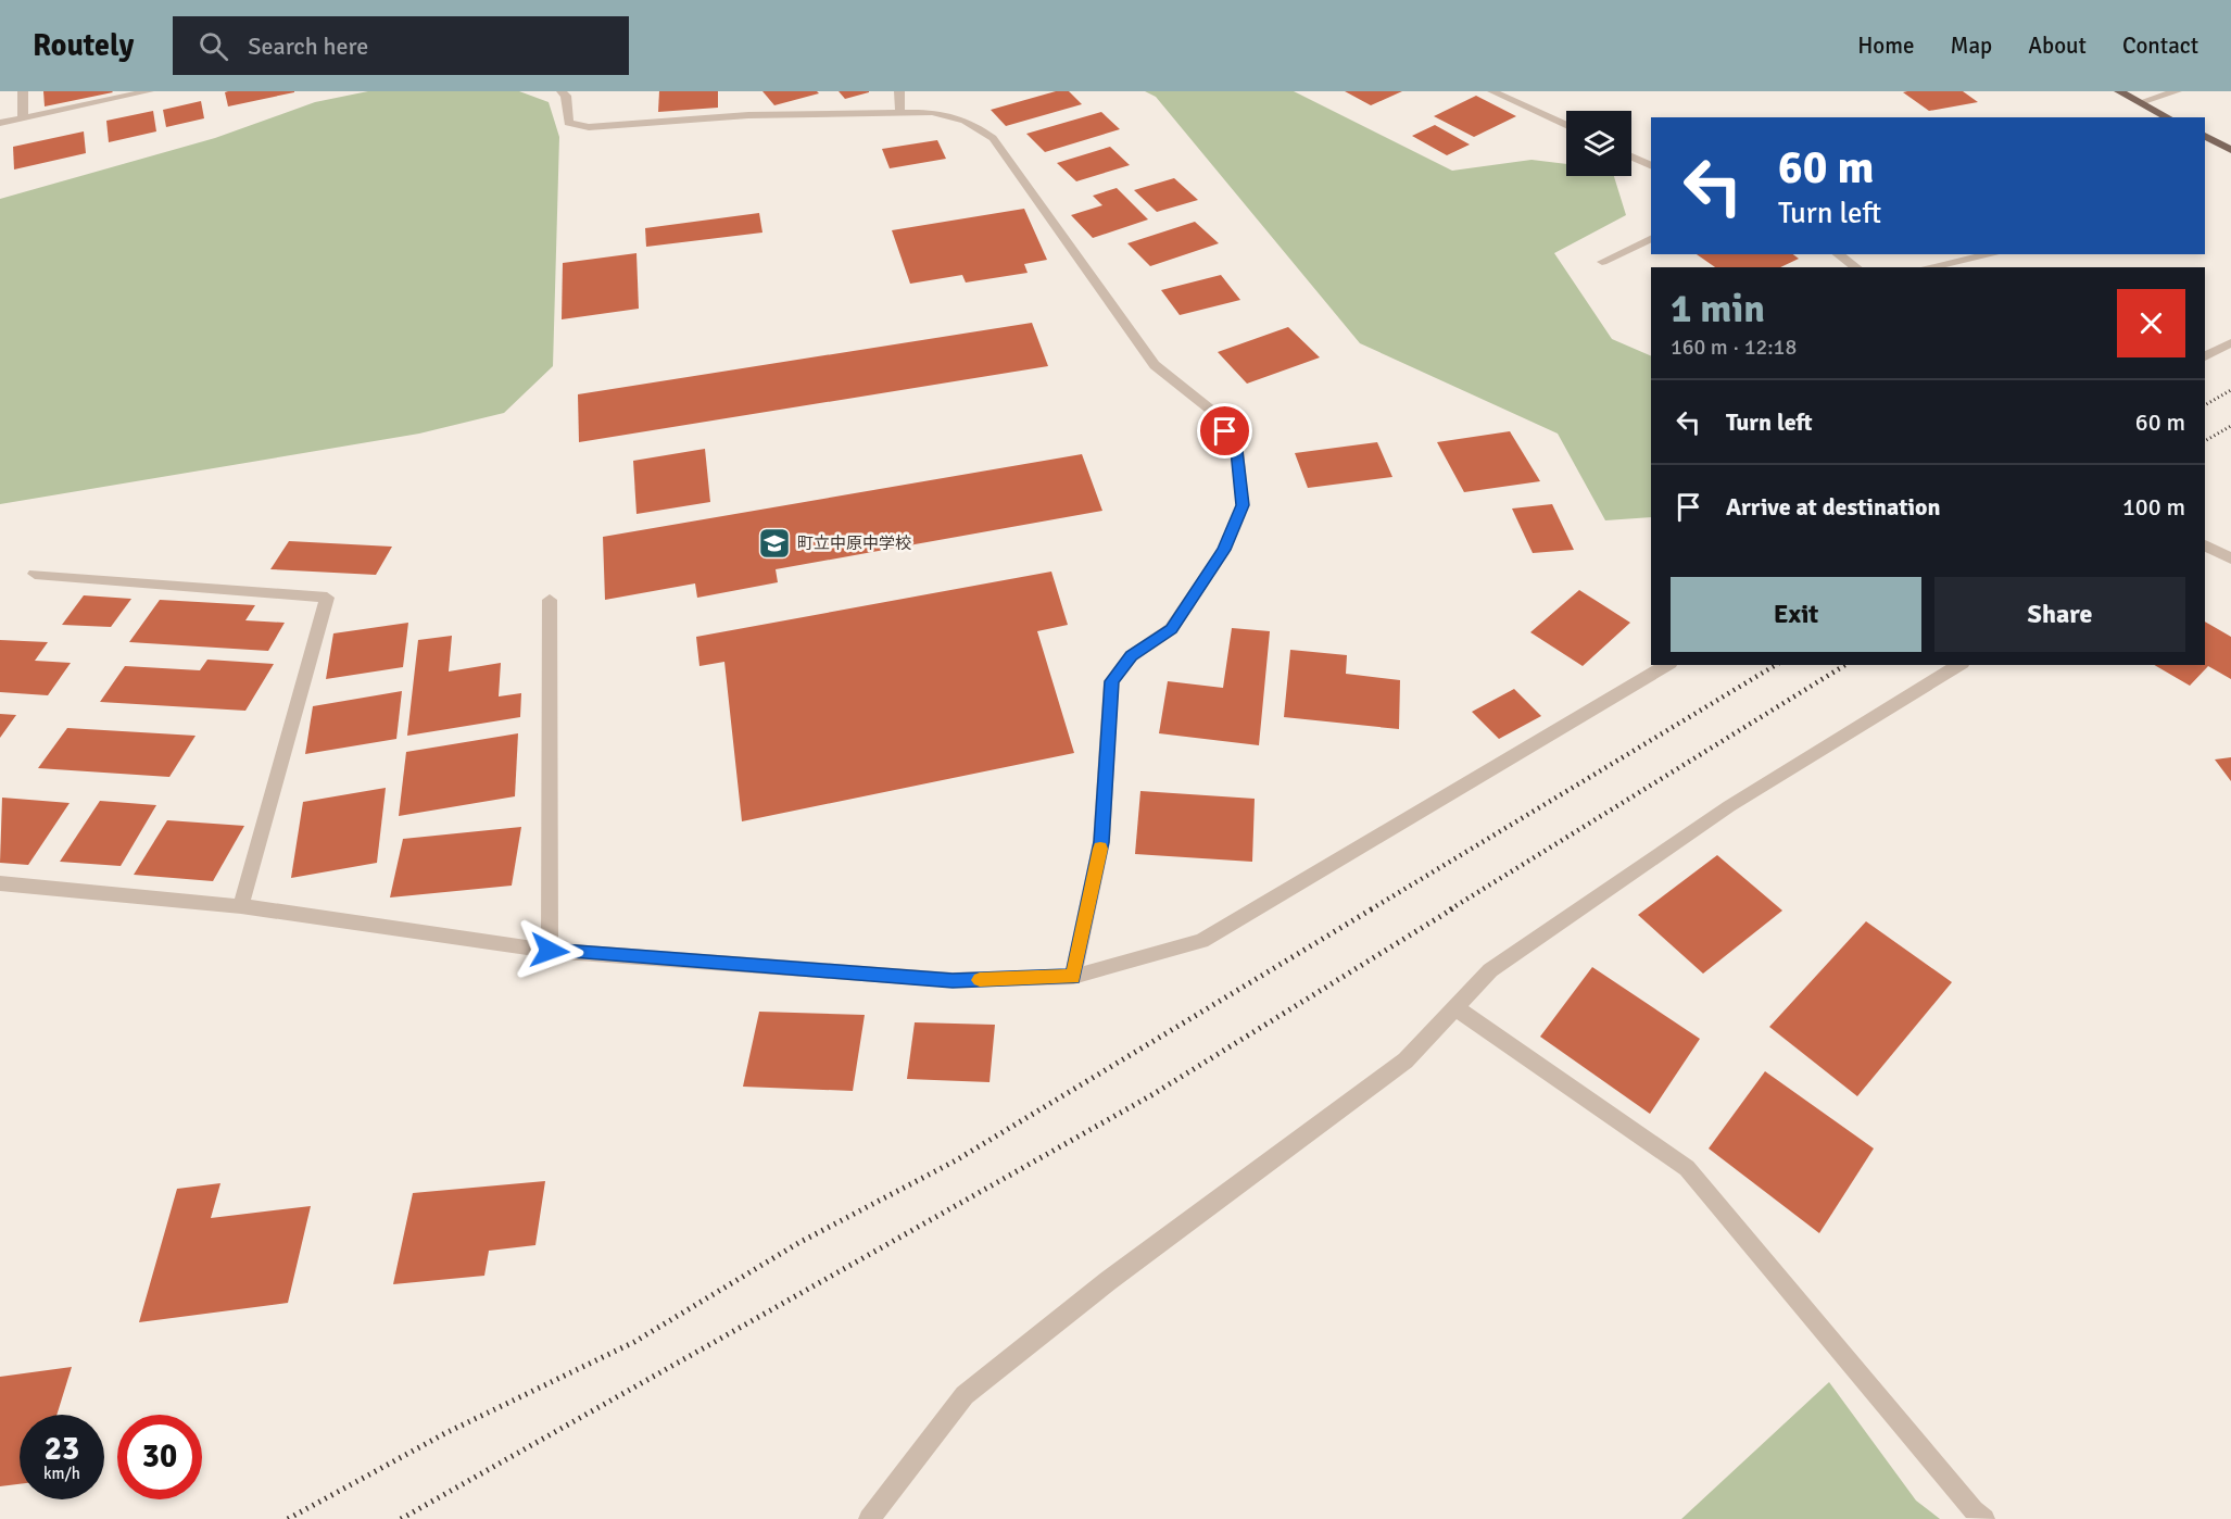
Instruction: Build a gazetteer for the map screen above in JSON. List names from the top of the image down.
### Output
{
  "places": {
    "school or university": ["町立中原中学校"]
  },
  "page": {
    "header": "Routely",
    "search": "Search here",
    "nav": [
      "Home",
      "Map",
      "About",
      "Contact"
    ],
    "turn": ["60 m", "Turn left"],
    "heading": ["1 min", "160 m · 12:18"],
    "list": [
      {
        "name": "Turn left",
        "value": "60 m"
      },
      {
        "name": "Arrive at destination",
        "value": "100 m"
      }
    ],
    "buttons": ["Exit", "Share"],
    "speed": "23 km/h",
    "limit": "30"
  }
}
